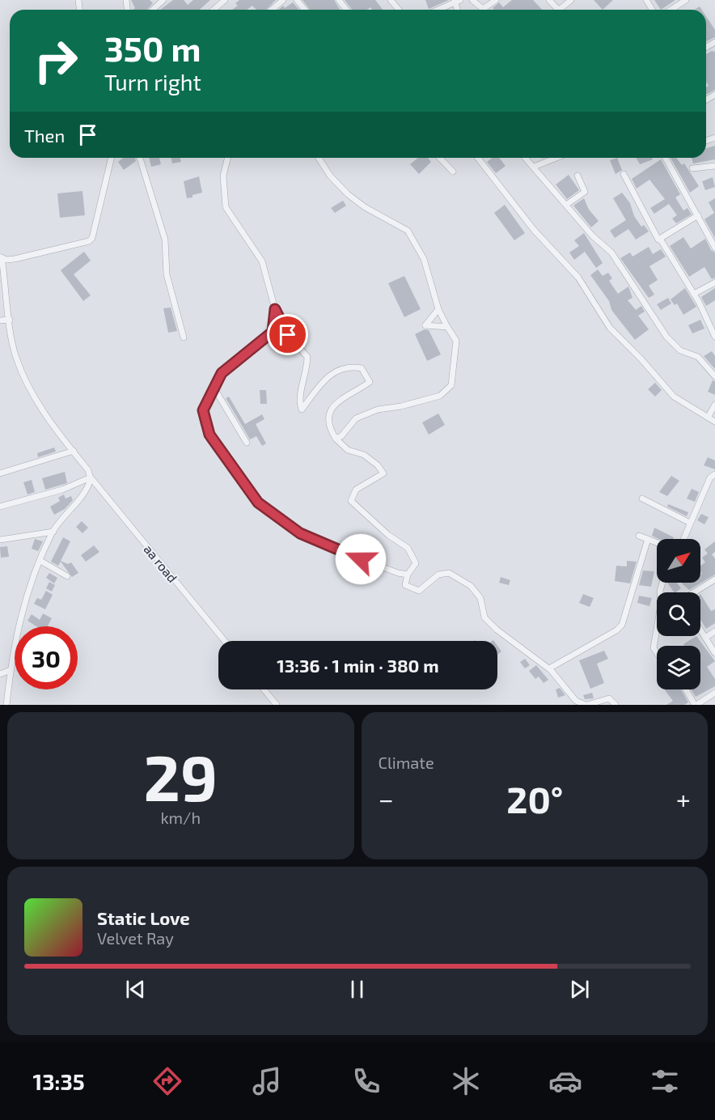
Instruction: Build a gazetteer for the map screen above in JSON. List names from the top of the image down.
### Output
{
  "streets": {
    "street": ["aa road"]
  },
  "north": "top right",
  "page": {
    "turn": ["350 m", "Turn right"],
    "then": "Then",
    "limit": "30",
    "trip": "13:36 · 1 min · 380 m",
    "tile": [
      ["29", "km/h"],
      "Climate"
    ],
    "heat": ["−", "20°", "+"],
    "song": ["Static Love", "Velvet Ray"],
    "tabs": "13:35"
  }
}
